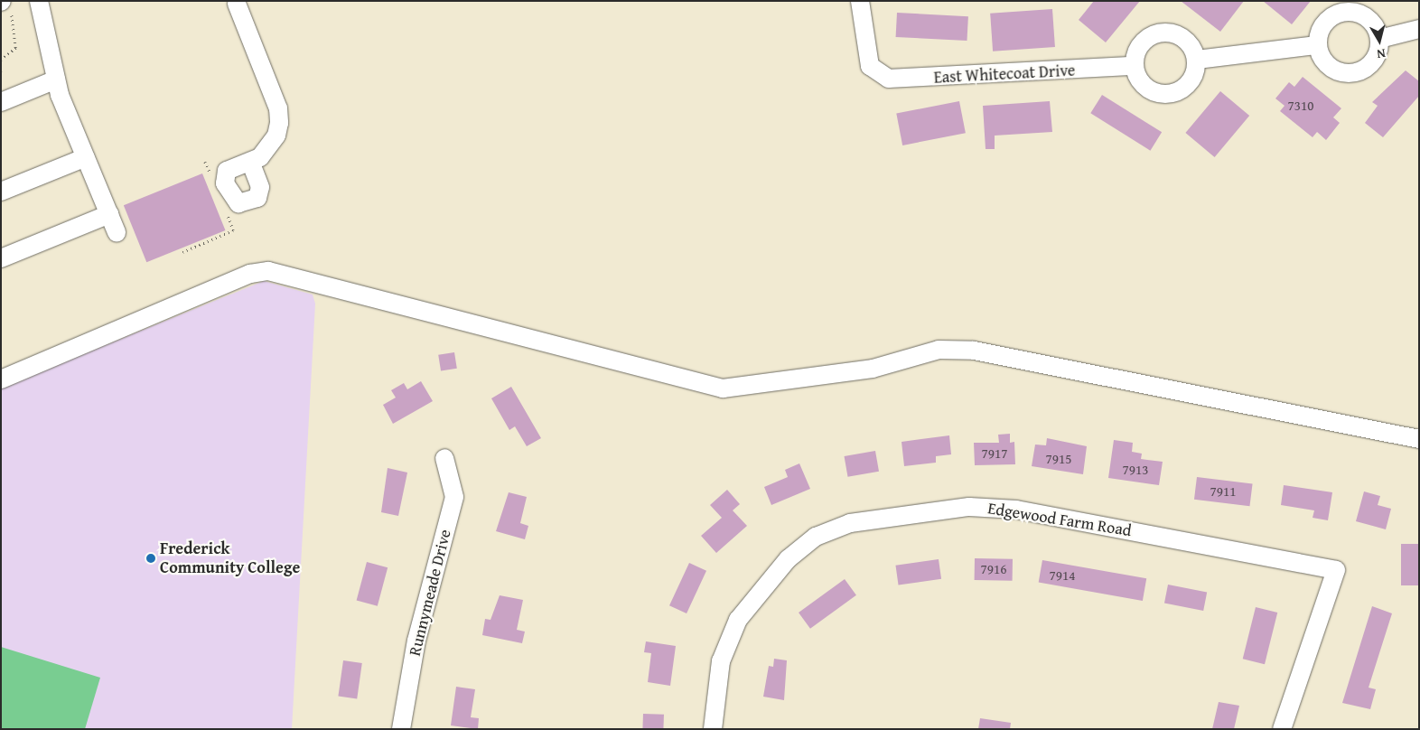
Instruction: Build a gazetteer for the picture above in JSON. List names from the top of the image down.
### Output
{
  "streets": {
    "street": ["East Whitecoat Drive", "Edgewood Farm Road", "Runnymeade Drive"]
  },
  "places": ["Frederick Community College"],
  "house_numbers": [
    "7310",
    "7917",
    "7915",
    "7913",
    "7911",
    "7916",
    "7914"
  ],
  "north": "bottom"
}
